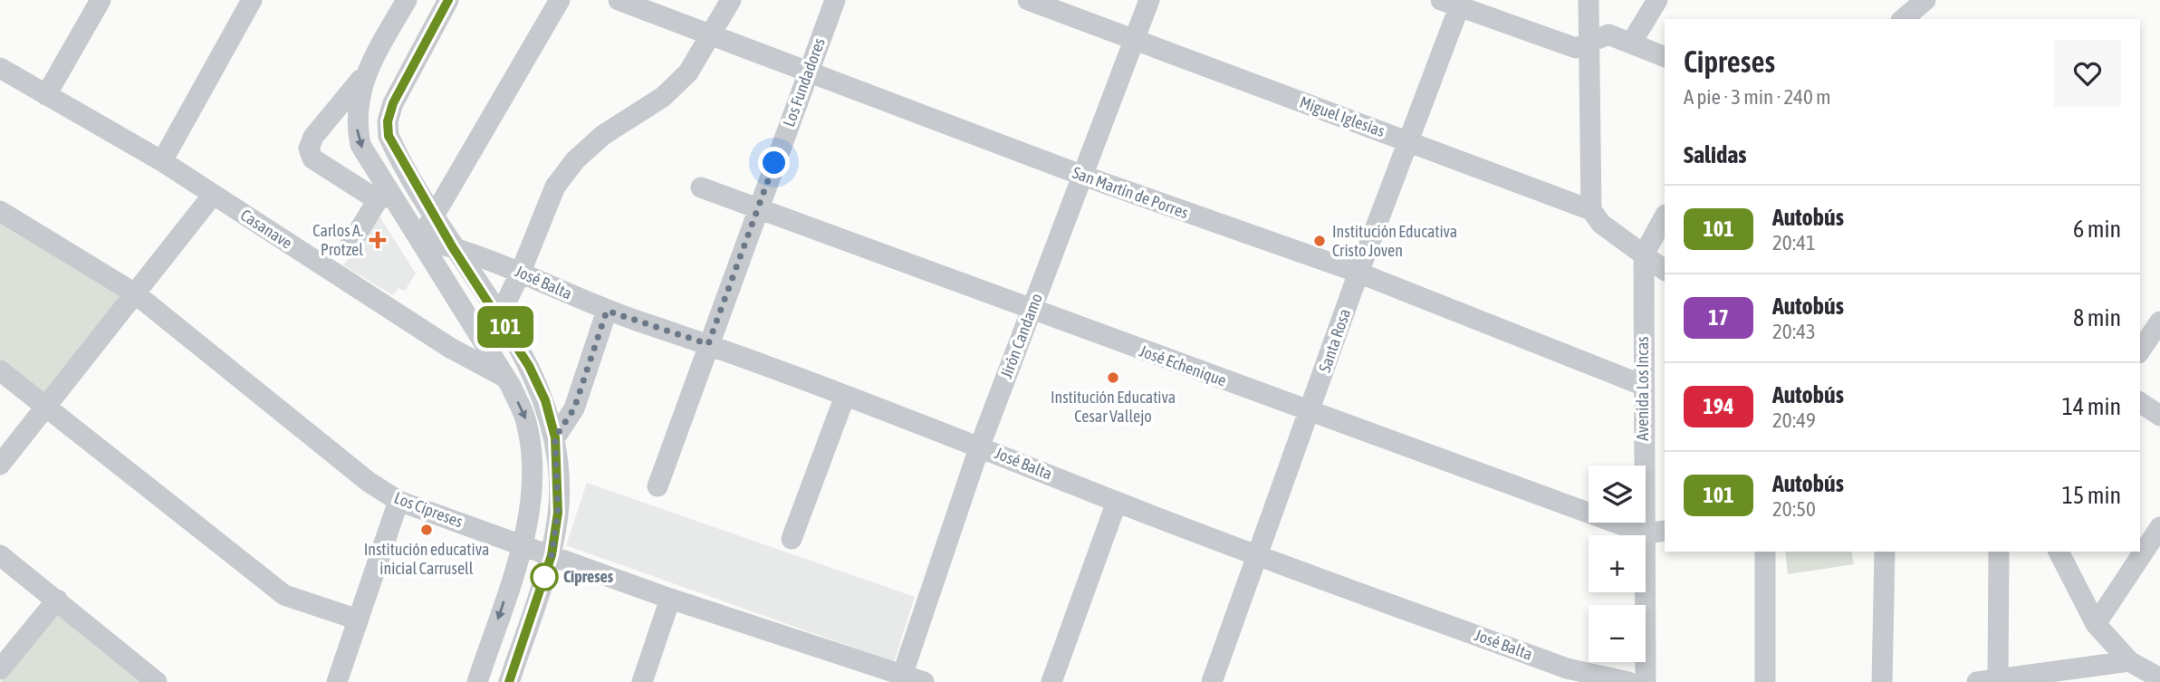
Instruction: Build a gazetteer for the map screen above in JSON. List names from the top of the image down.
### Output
{
  "streets": {
    "street": [
      "Los Fundadores",
      "Miguel Iglesias",
      "San Martín de Porres",
      "Casanave",
      "José Balta",
      "Jirón Candamo",
      "Santa Rosa",
      "José Echenique",
      "Avenida Los Incas",
      "Los Cipreses"
    ]
  },
  "crossings": [
    ["Los Fundadores", "San Martín de Porres"],
    ["Los Fundadores", "José Balta"],
    ["Los Fundadores", "José Echenique"],
    ["Miguel Iglesias", "Jirón Candamo"],
    ["Miguel Iglesias", "Santa Rosa"],
    ["Miguel Iglesias", "Avenida Los Incas"],
    ["San Martín de Porres", "Jirón Candamo"],
    ["San Martín de Porres", "Santa Rosa"],
    ["San Martín de Porres", "Avenida Los Incas"],
    ["José Balta", "Jirón Candamo"],
    ["José Balta", "Santa Rosa"],
    ["Jirón Candamo", "José Echenique"],
    ["Jirón Candamo", "Los Cipreses"],
    ["Santa Rosa", "José Echenique"],
    ["José Echenique", "Avenida Los Incas"]
  ],
  "places": {
    "health": ["Carlos A. Protzel"],
    "other": [
      "Institución Educativa Cristo Joven",
      "Institución Educativa Cesar Vallejo",
      "Institución educativa inicial Carrusell",
      "Cipreses"
    ]
  },
  "lines": ["bus line 101"],
  "page": {
    "on_map": "101",
    "heading": [
      ["Cipreses", "A pie · 3 min · 240 m"],
      "Salidas"
    ],
    "list": [
      {
        "mark": "101",
        "name": "Autobús",
        "note": "20:41",
        "value": "6 min"
      },
      {
        "mark": "17",
        "name": "Autobús",
        "note": "20:43",
        "value": "8 min"
      },
      {
        "mark": "194",
        "name": "Autobús",
        "note": "20:49",
        "value": "14 min"
      },
      {
        "mark": "101",
        "name": "Autobús",
        "note": "20:50",
        "value": "15 min"
      }
    ],
    "map_buttons": ["+", "−"]
  }
}
